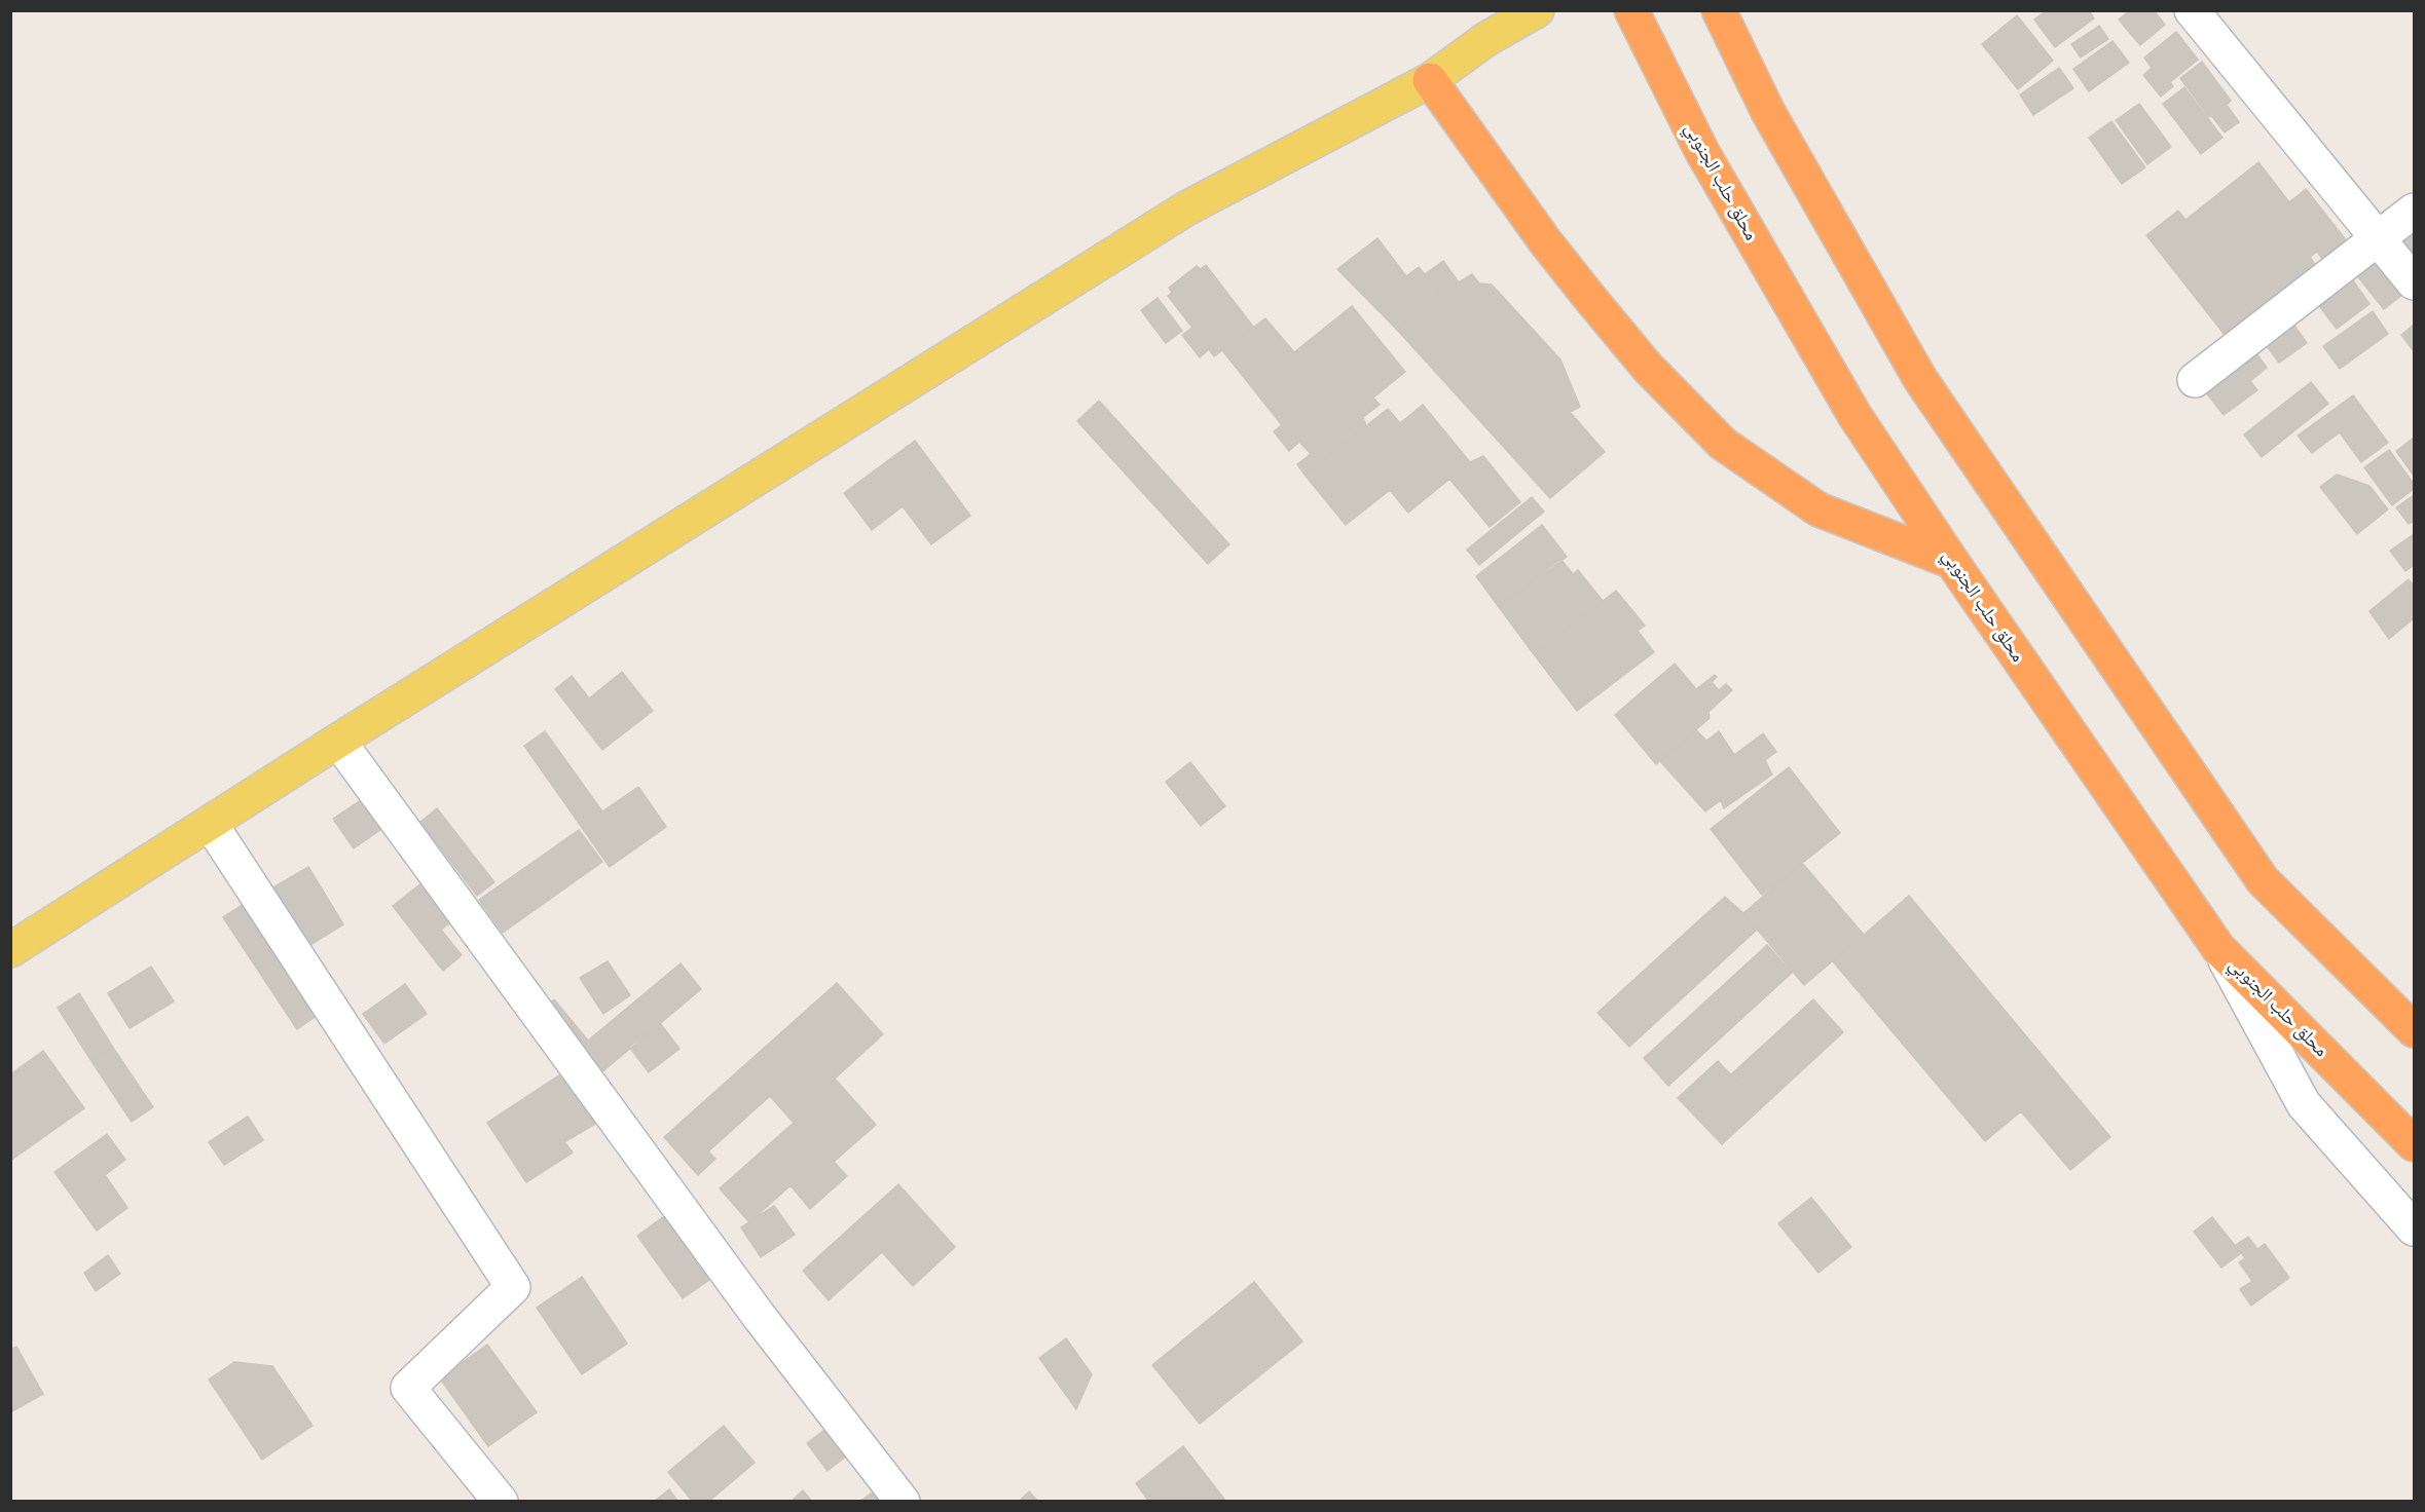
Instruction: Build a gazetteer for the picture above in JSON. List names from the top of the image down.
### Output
{
  "streets": {
    "highway": ["محلق حلب الجنوبي"]
  }
}
